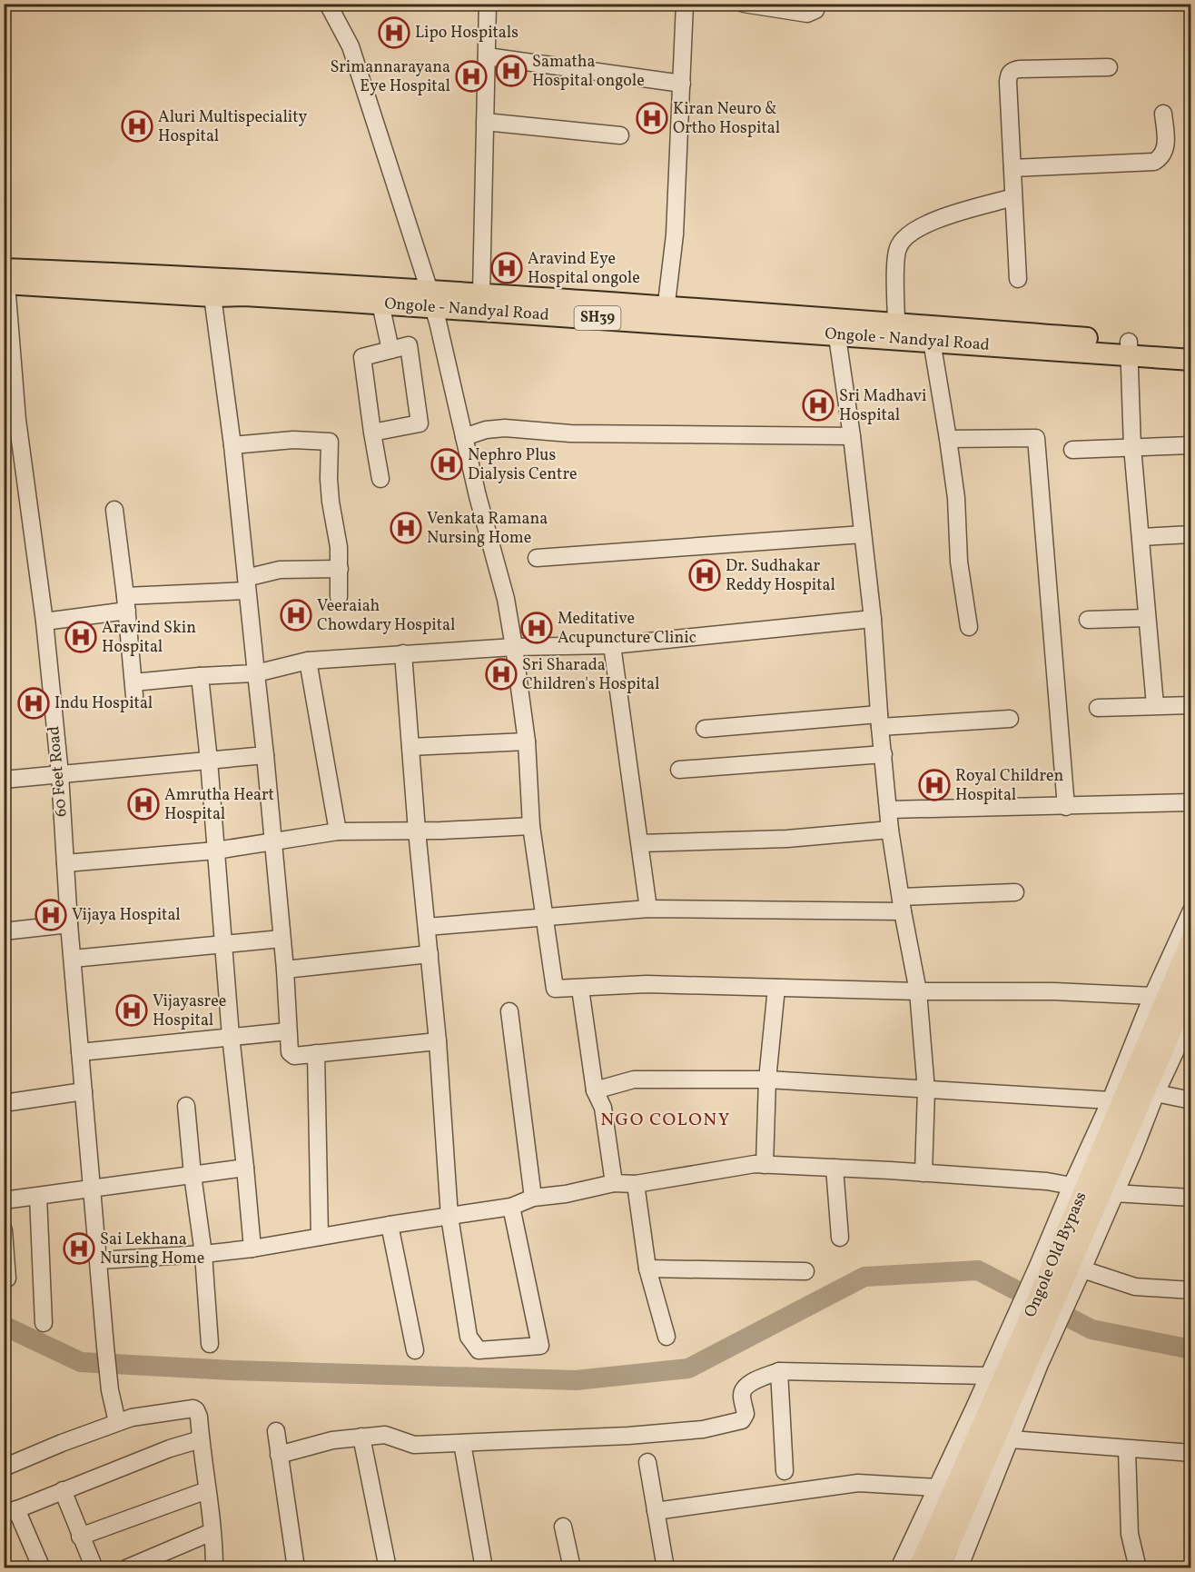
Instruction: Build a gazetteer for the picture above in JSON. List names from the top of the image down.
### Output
{
  "streets": {
    "main road": ["Ongole - Nandyal Road", "SH39", "Ongole Old Bypass"],
    "street": ["60 Feet Road"]
  },
  "crossings": [
    ["Ongole - Nandyal Road", "60 Feet Road"]
  ],
  "districts": ["NGO COLONY"],
  "places": {
    "hospital": [
      "Lipo Hospitals",
      "Samatha Hospital ongole",
      "Srimannarayana Eye Hospital",
      "Kiran Neuro & Ortho Hospital",
      "Aluri Multispeciality Hospital",
      "Aravind Eye Hospital ongole",
      "Sri Madhavi Hospital",
      "Nephro Plus Dialysis Centre",
      "Venkata Ramana Nursing Home",
      "Dr. Sudhakar Reddy Hospital",
      "Veeraiah Chowdary Hospital",
      "Meditative Acupuncture Clinic",
      "Aravind Skin Hospital",
      "Sri Sharada Children's Hospital",
      "Indu Hospital",
      "Royal Children Hospital",
      "Amrutha Heart Hospital",
      "Vijaya Hospital",
      "Vijayasree Hospital",
      "Sai Lekhana Nursing Home"
    ]
  }
}
